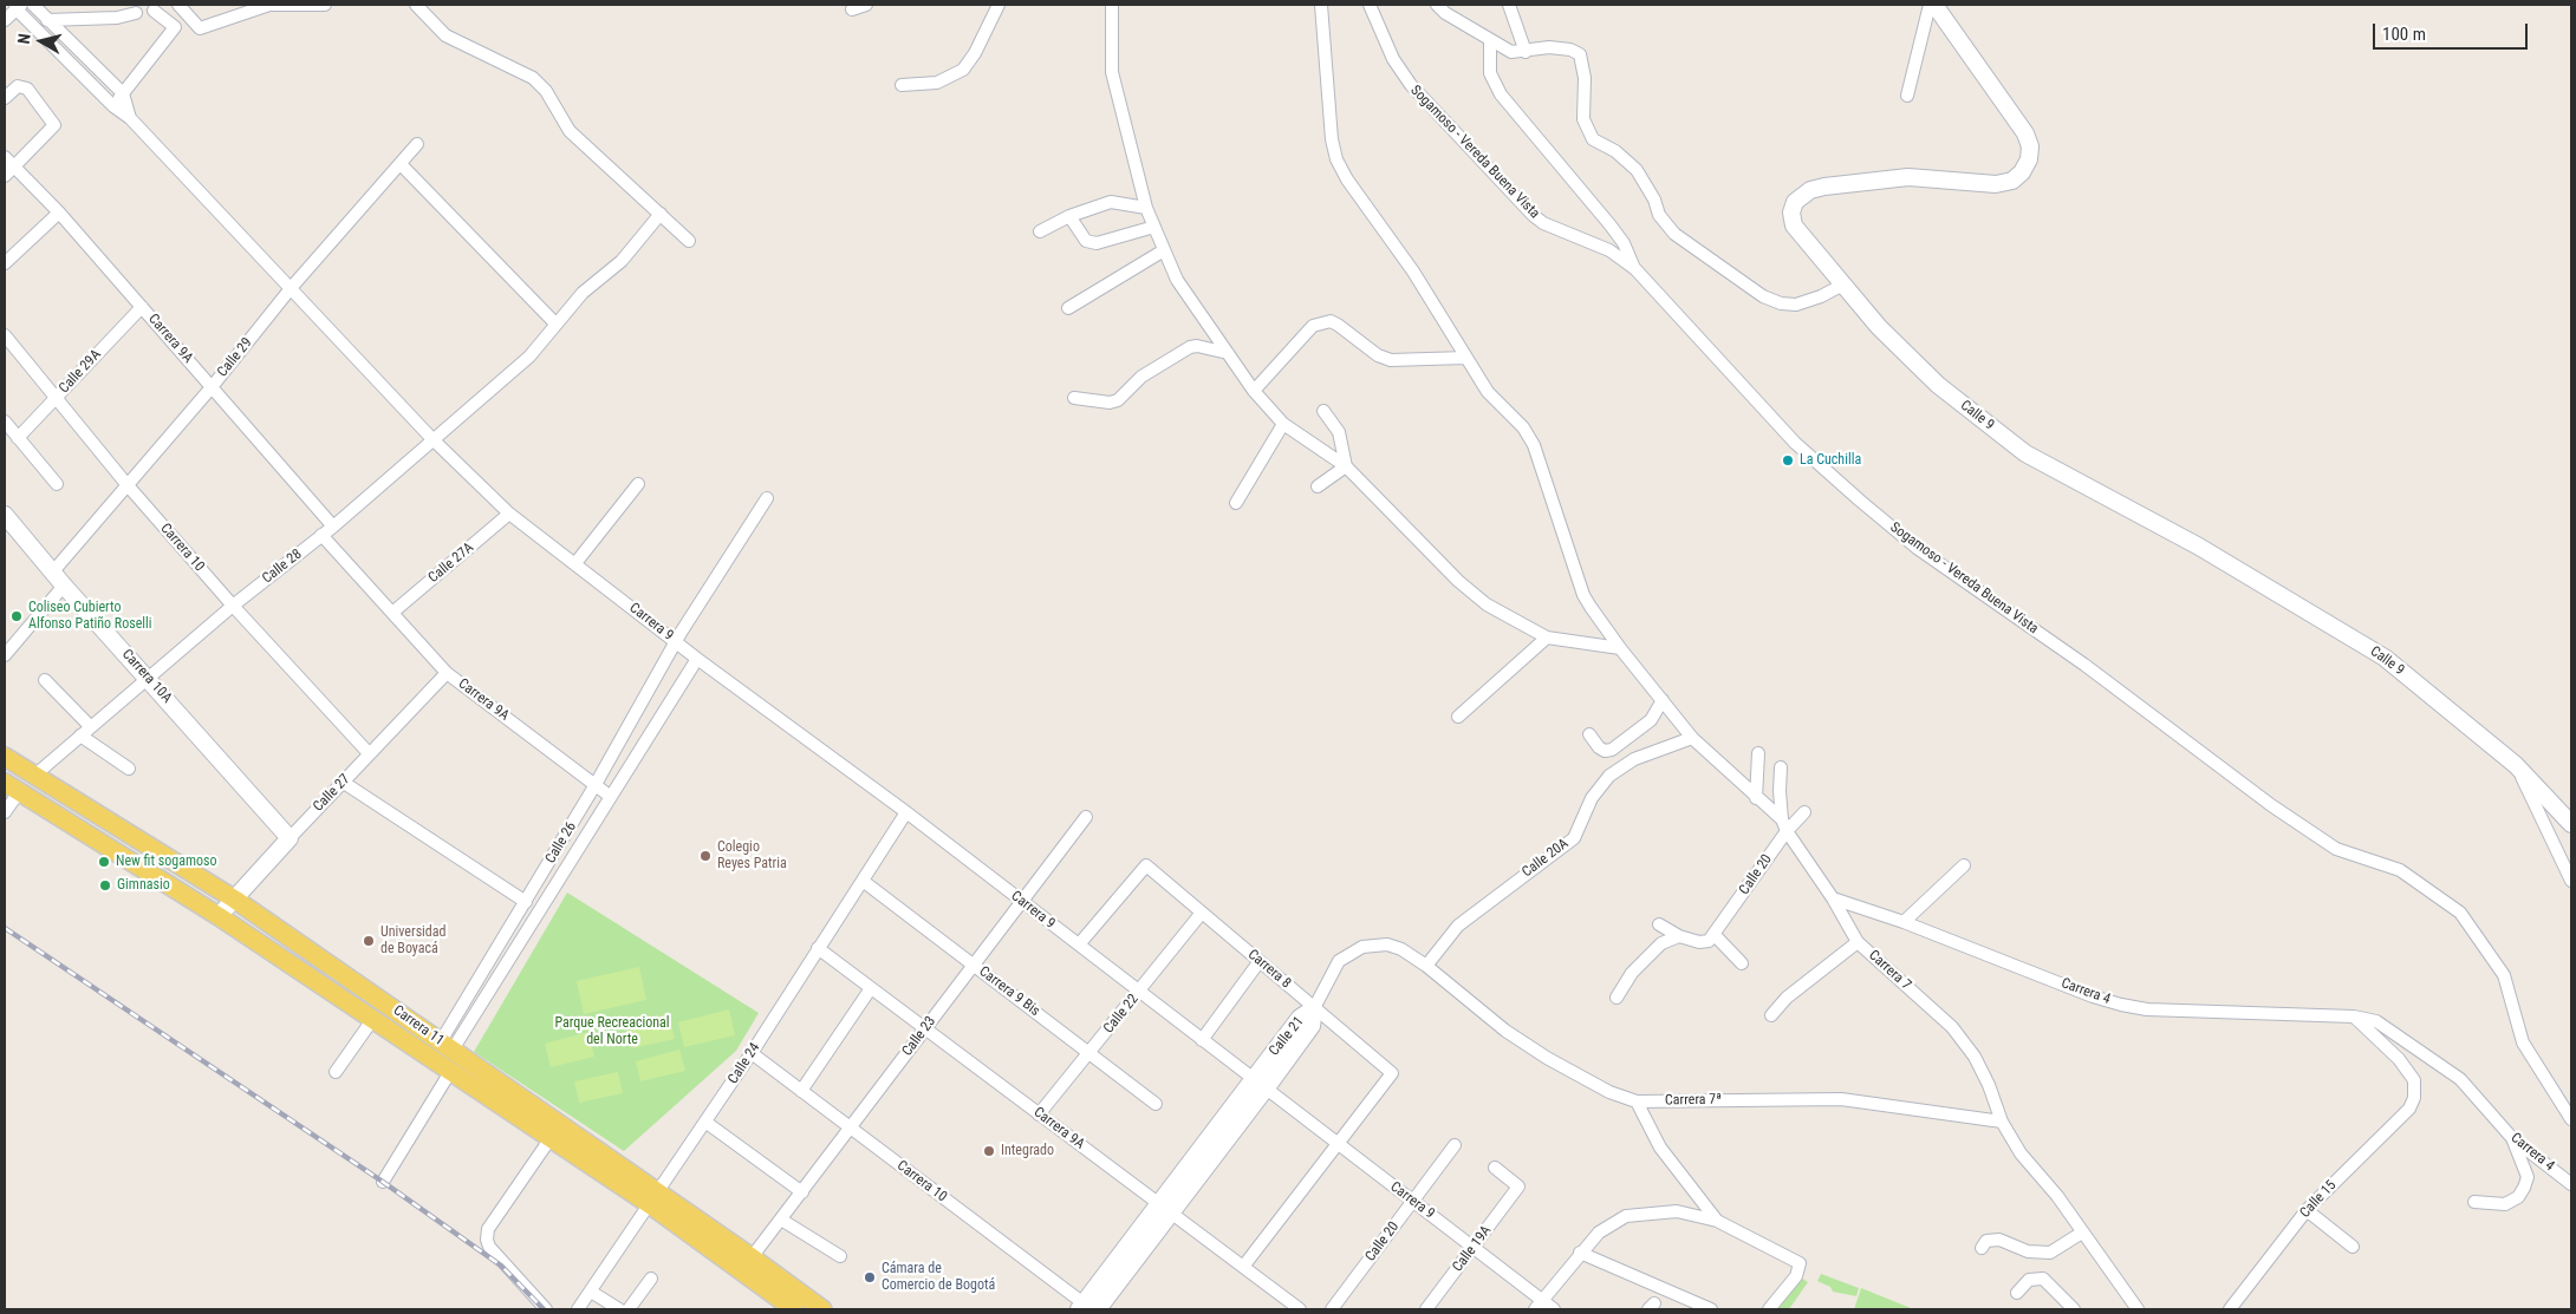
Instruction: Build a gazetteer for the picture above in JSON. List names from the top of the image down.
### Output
{
  "streets": {
    "main road": ["Carrera 11"],
    "street": [
      "Sogamoso - Vereda Buena Vista",
      "Carrera 9A",
      "Calle 29",
      "Calle 29A",
      "Calle 9",
      "Carrera 10",
      "Calle 27A",
      "Calle 28",
      "Carrera 9",
      "Carrera 10A",
      "Calle 27",
      "Calle 26",
      "Calle 20A",
      "Calle 20",
      "Carrera 8",
      "Carrera 7",
      "Carrera 9 Bis",
      "Carrera 4",
      "Calle 22",
      "Calle 23",
      "Calle 21",
      "Calle 24",
      "Carrera 7ª",
      "Calle 15",
      "Calle 19A"
    ]
  },
  "crossings": [
    ["Carrera 9A", "Calle 29"],
    ["Carrera 9A", "Calle 29A"],
    ["Carrera 9A", "Calle 27A"],
    ["Carrera 9A", "Calle 28"],
    ["Carrera 9A", "Calle 27"],
    ["Carrera 9A", "Calle 26"],
    ["Carrera 9A", "Calle 22"],
    ["Carrera 9A", "Calle 23"],
    ["Carrera 9A", "Calle 21"],
    ["Carrera 9A", "Calle 24"],
    ["Calle 29", "Carrera 10"],
    ["Calle 29", "Carrera 9"],
    ["Calle 29", "Carrera 10A"],
    ["Calle 29A", "Carrera 10"],
    ["Carrera 10", "Calle 28"],
    ["Carrera 10", "Calle 27"],
    ["Carrera 10", "Calle 23"],
    ["Carrera 10", "Calle 21"],
    ["Carrera 10", "Calle 24"],
    ["Calle 27A", "Carrera 9"],
    ["Calle 28", "Carrera 9"],
    ["Calle 28", "Carrera 10A"],
    ["Calle 28", "Carrera 11"],
    ["Carrera 9", "Calle 26"],
    ["Carrera 9", "Calle 20"],
    ["Carrera 9", "Carrera 8"],
    ["Carrera 9", "Calle 22"],
    ["Carrera 9", "Calle 23"],
    ["Carrera 9", "Calle 21"],
    ["Carrera 9", "Calle 24"],
    ["Carrera 9", "Calle 19A"],
    ["Carrera 10A", "Calle 27"],
    ["Calle 27", "Carrera 11"],
    ["Calle 26", "Carrera 11"],
    ["Calle 20A", "Carrera 7"],
    ["Calle 20A", "Carrera 7ª"],
    ["Calle 20", "Carrera 7"],
    ["Carrera 8", "Calle 22"],
    ["Carrera 8", "Calle 21"],
    ["Carrera 8", "Carrera 7ª"],
    ["Carrera 7", "Carrera 4"],
    ["Carrera 7", "Carrera 7ª"],
    ["Carrera 9 Bis", "Calle 22"],
    ["Carrera 9 Bis", "Calle 23"],
    ["Carrera 9 Bis", "Calle 24"],
    ["Carrera 4", "Calle 15"],
    ["Carrera 11", "Calle 23"],
    ["Carrera 11", "Calle 24"],
    ["Calle 21", "Carrera 7ª"]
  ],
  "parks": ["Parque Recreacional del Norte"],
  "places": [
    "La Cuchilla",
    "Coliseo Cubierto Alfonso Patiño Roselli",
    "Colegio Reyes Patria",
    "New fit sogamoso",
    "Gimnasio",
    "Universidad de Boyacá",
    "Integrado",
    "Cámara de Comercio de Bogotá"
  ],
  "scale_bar": "100 m",
  "north": "left"
}
